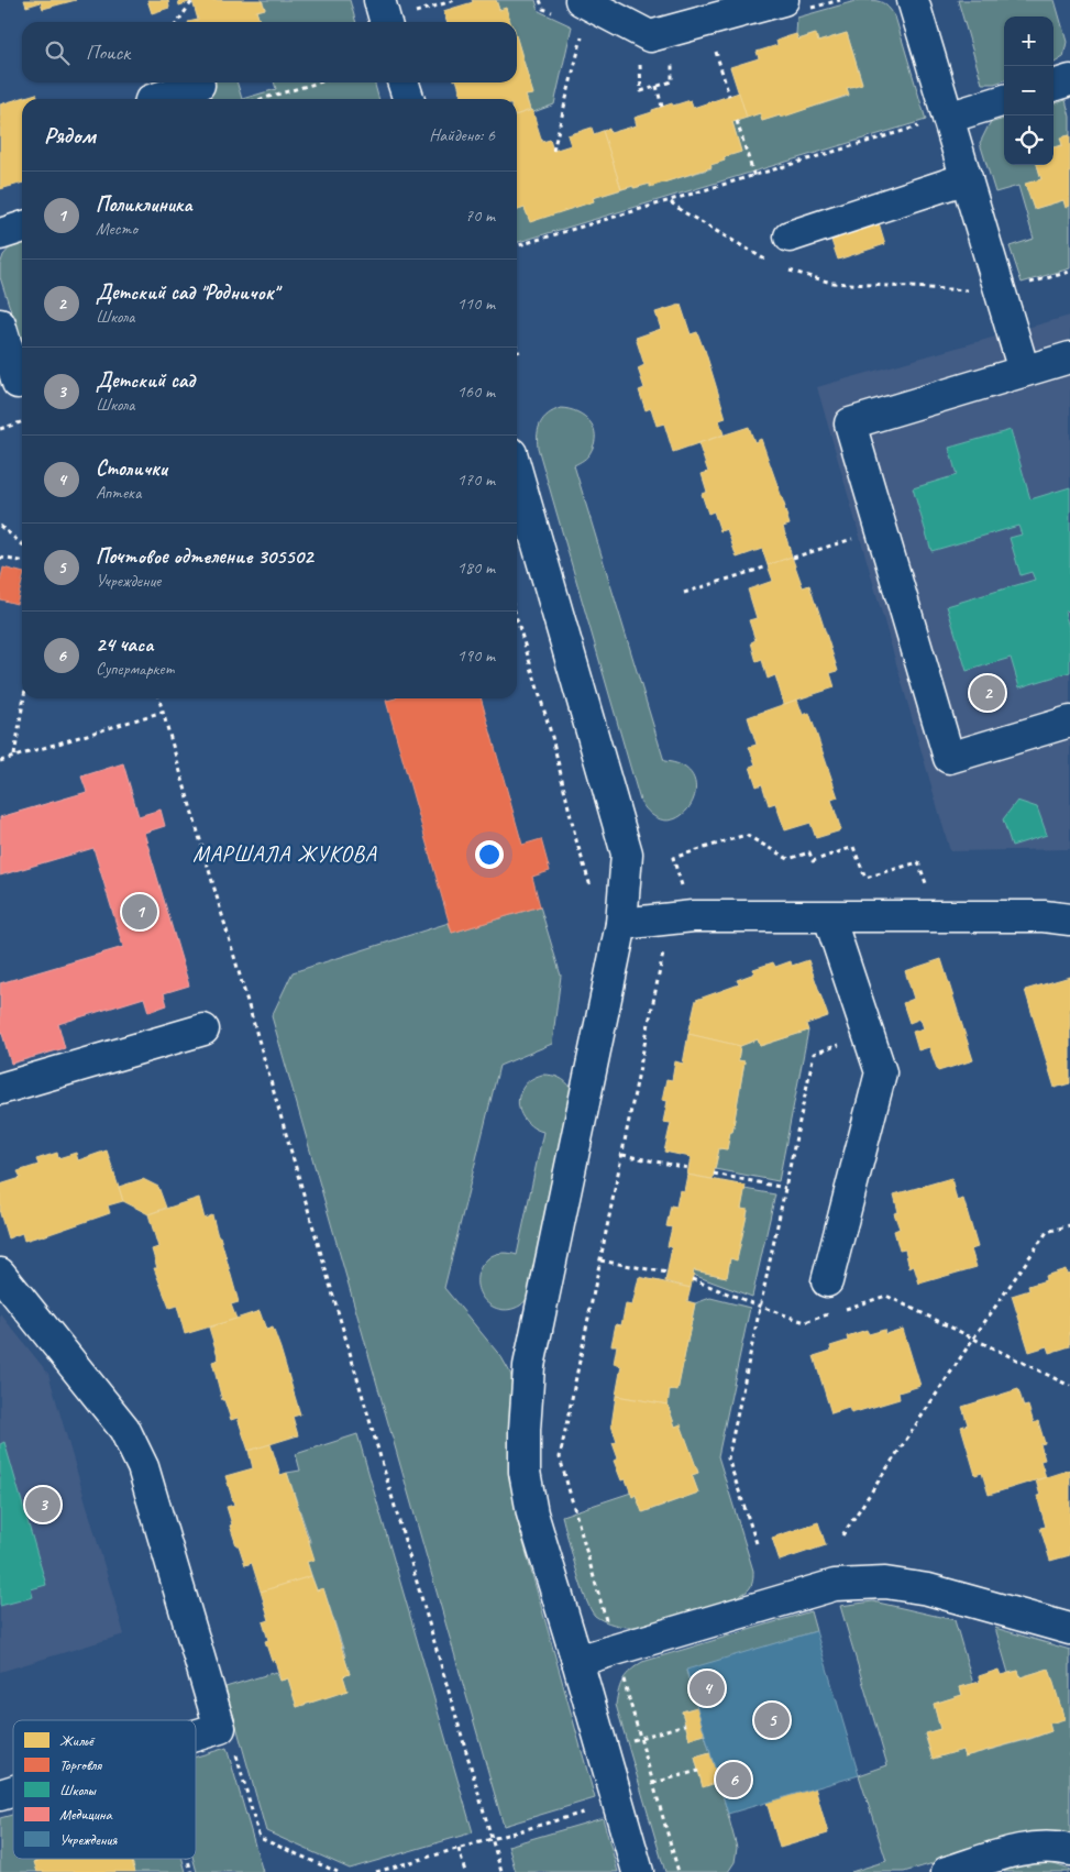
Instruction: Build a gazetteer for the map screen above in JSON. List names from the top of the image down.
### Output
{
  "districts": ["МАРШАЛА ЖУКОВА"],
  "legend": [
    "Жильё",
    "Торговля",
    "Школы",
    "Медицина",
    "Учреждения"
  ],
  "page": {
    "map_buttons": ["+", "−"],
    "search": "Поиск",
    "heading": ["Рядом", "Найдено: 6"],
    "list": [
      {
        "mark": "1",
        "name": "Поликлиника",
        "note": "Место",
        "value": "70 m"
      },
      {
        "mark": "2",
        "name": "Детский сад \"Родничок\"",
        "note": "Школа",
        "value": "110 m"
      },
      {
        "mark": "3",
        "name": "Детский сад",
        "note": "Школа",
        "value": "160 m"
      },
      {
        "mark": "4",
        "name": "Столички",
        "note": "Аптека",
        "value": "170 m"
      },
      {
        "mark": "5",
        "name": "Почтовое одтеление 305502",
        "note": "Учреждение",
        "value": "180 m"
      },
      {
        "mark": "6",
        "name": "24 часа",
        "note": "Супермаркет",
        "value": "190 m"
      }
    ],
    "pins": [
      "2",
      "1",
      "3",
      "4",
      "5",
      "6"
    ]
  }
}
